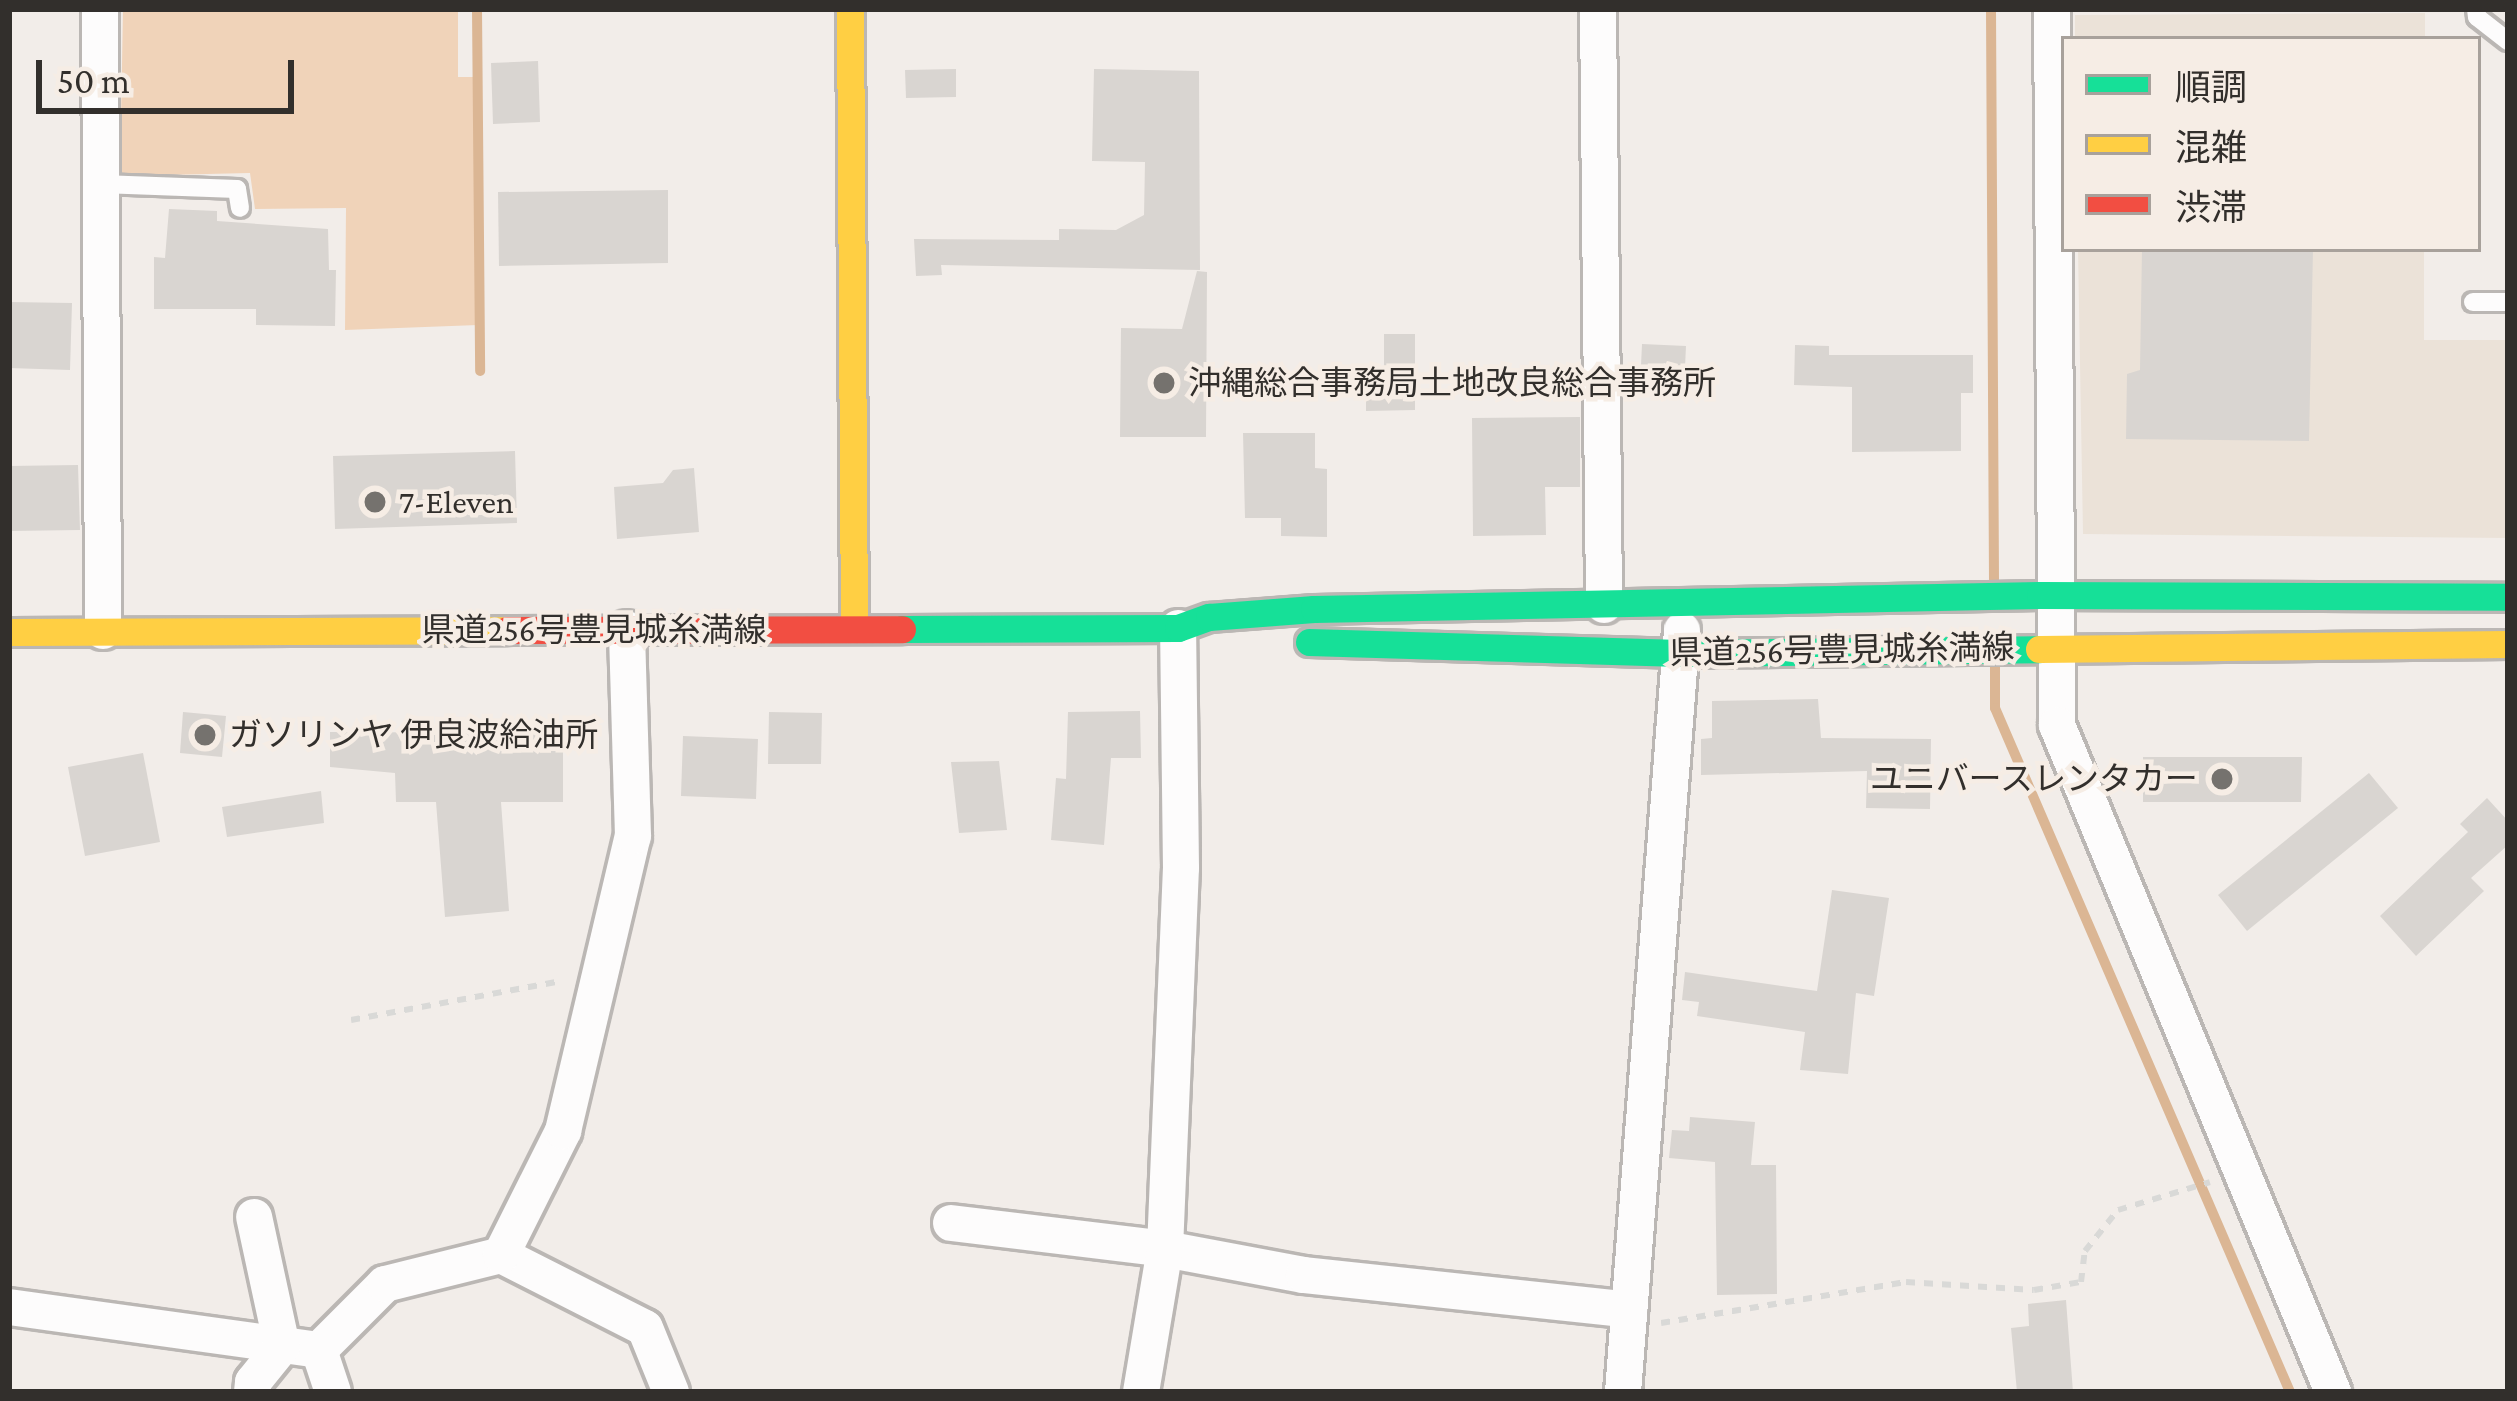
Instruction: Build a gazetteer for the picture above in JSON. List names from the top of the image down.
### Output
{
  "streets": {
    "main road": ["県道256号豊見城糸満線"]
  },
  "places": [
    "沖縄総合事務局土地改良総合事務所",
    "7-Eleven",
    "ガソリンヤ 伊良波給油所",
    "ユニバースレンタカー"
  ],
  "legend": ["順調", "混雑", "渋滞"],
  "scale_bar": "50 m"
}
